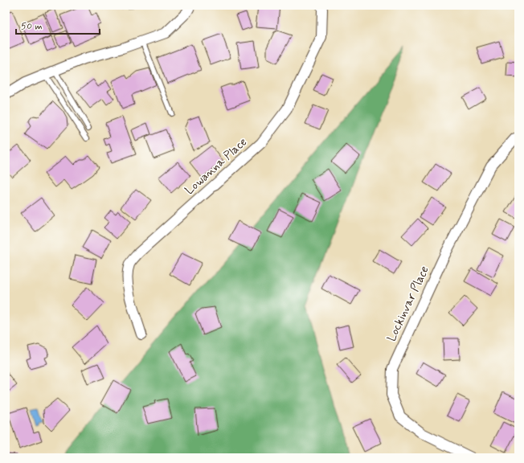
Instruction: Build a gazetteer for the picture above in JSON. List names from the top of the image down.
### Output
{
  "streets": {
    "street": ["Lowanna Place", "Lockinvar Place"]
  },
  "scale_bar": "50 m"
}
